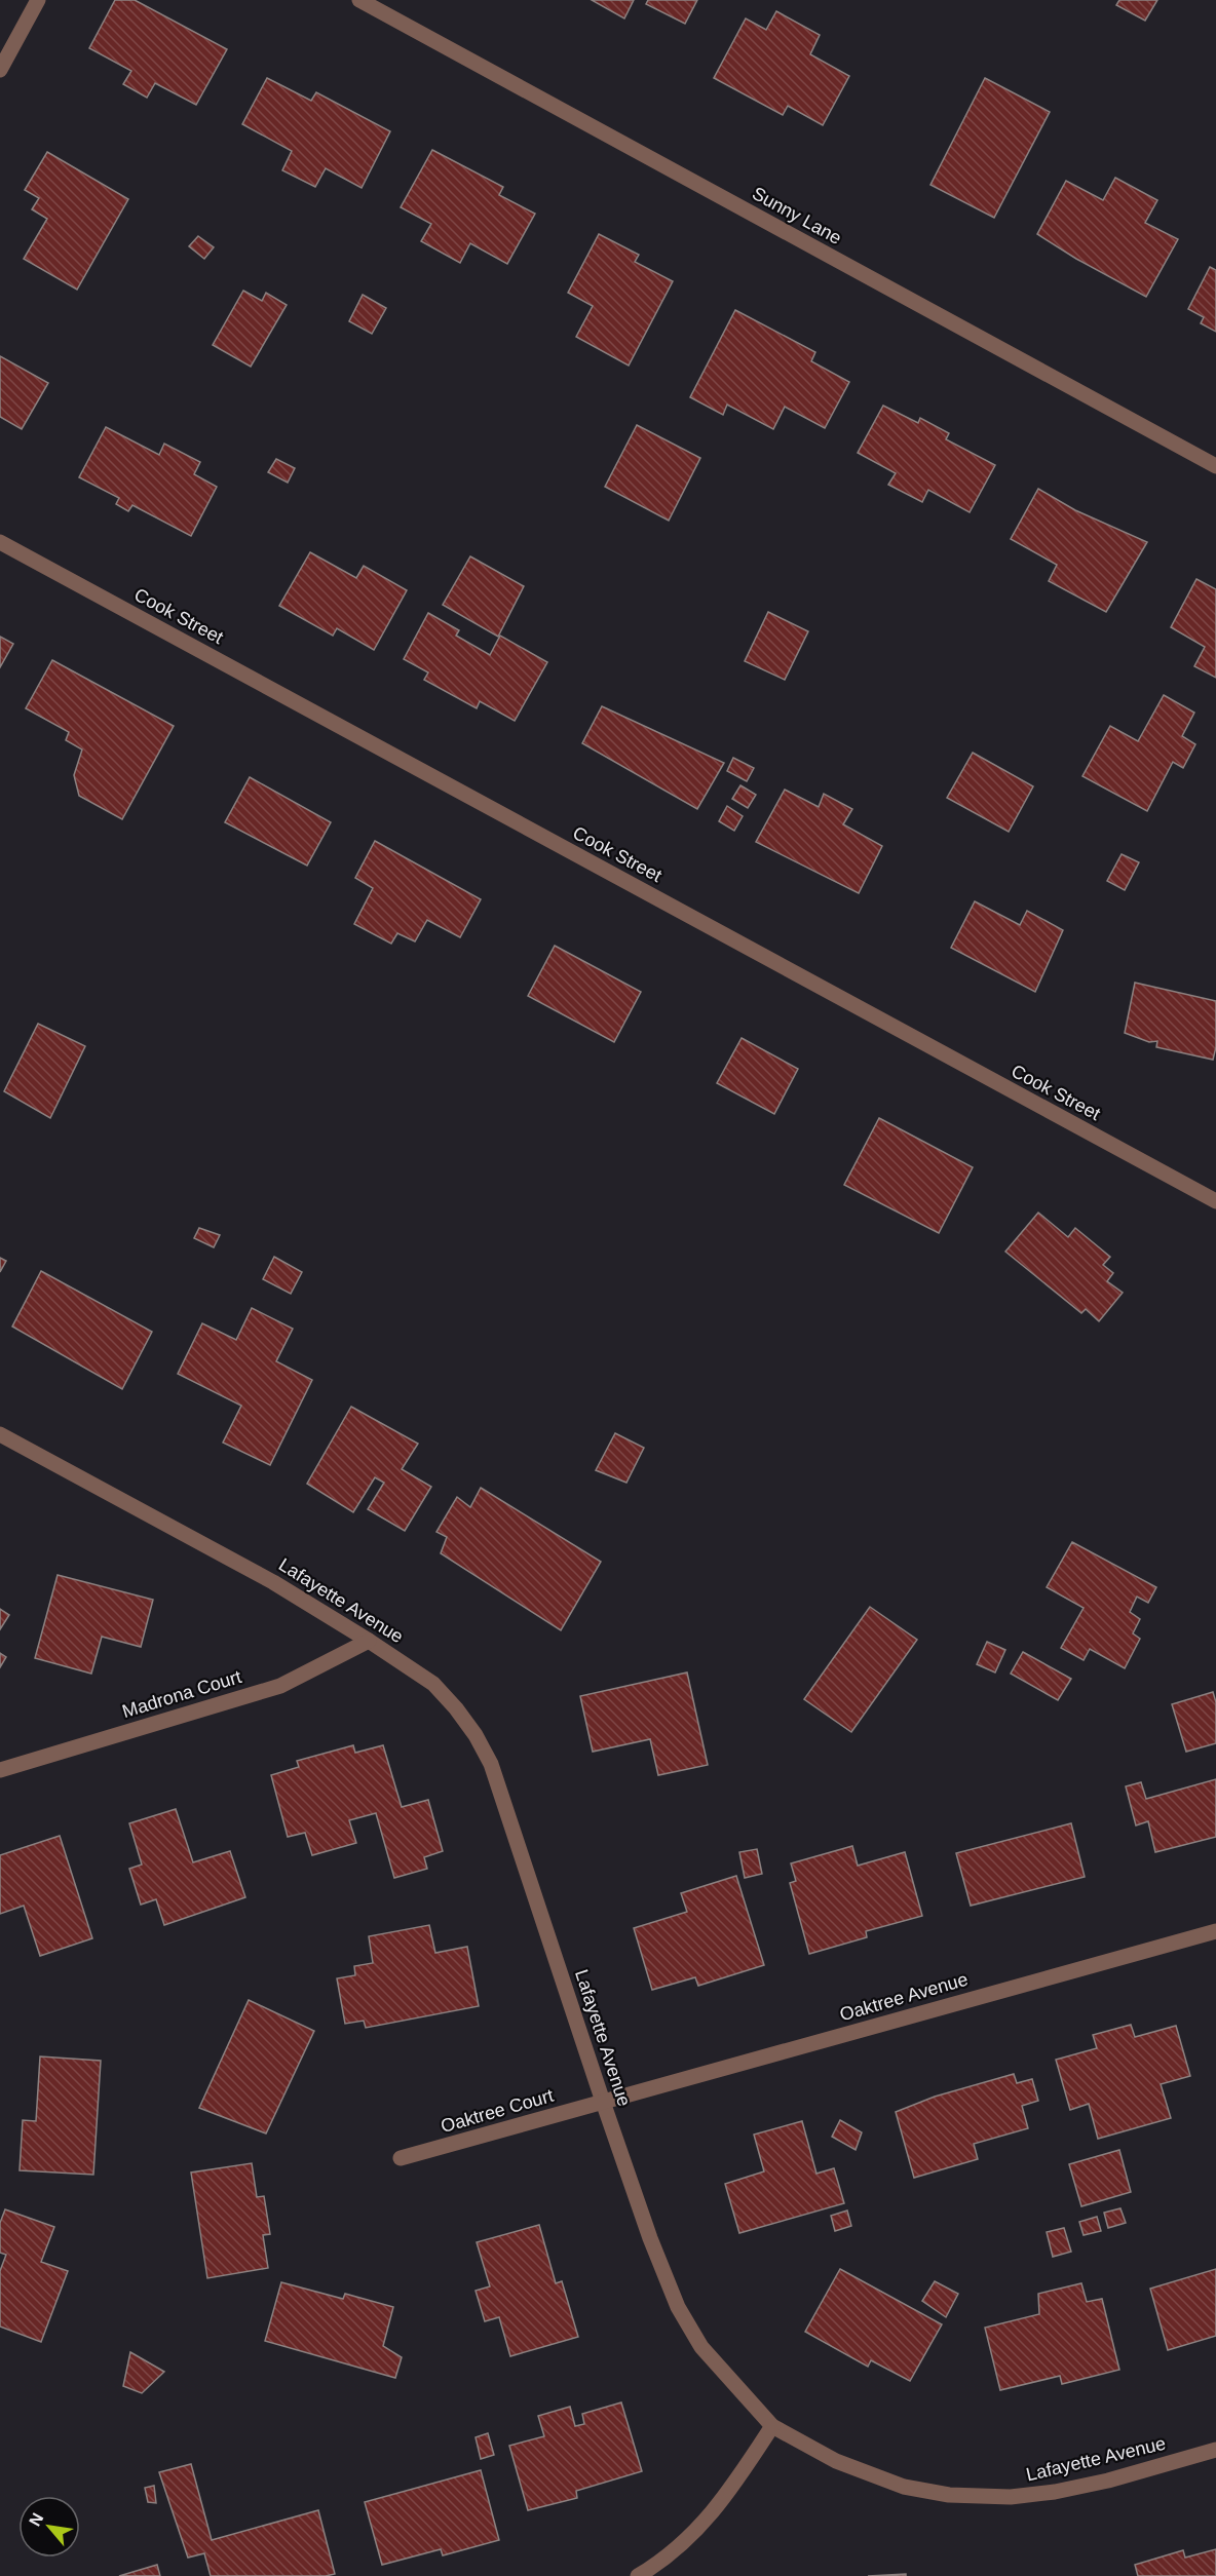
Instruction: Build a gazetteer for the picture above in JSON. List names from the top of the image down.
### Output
{
  "streets": {
    "street": [
      "Sunny Lane",
      "Cook Street",
      "Lafayette Avenue",
      "Madrona Court",
      "Oaktree Avenue",
      "Oaktree Court"
    ]
  },
  "crossings": [
    ["Lafayette Avenue", "Madrona Court"],
    ["Lafayette Avenue", "Oaktree Avenue"],
    ["Lafayette Avenue", "Oaktree Court"],
    ["Oaktree Avenue", "Oaktree Court"]
  ],
  "north": "top left"
}
